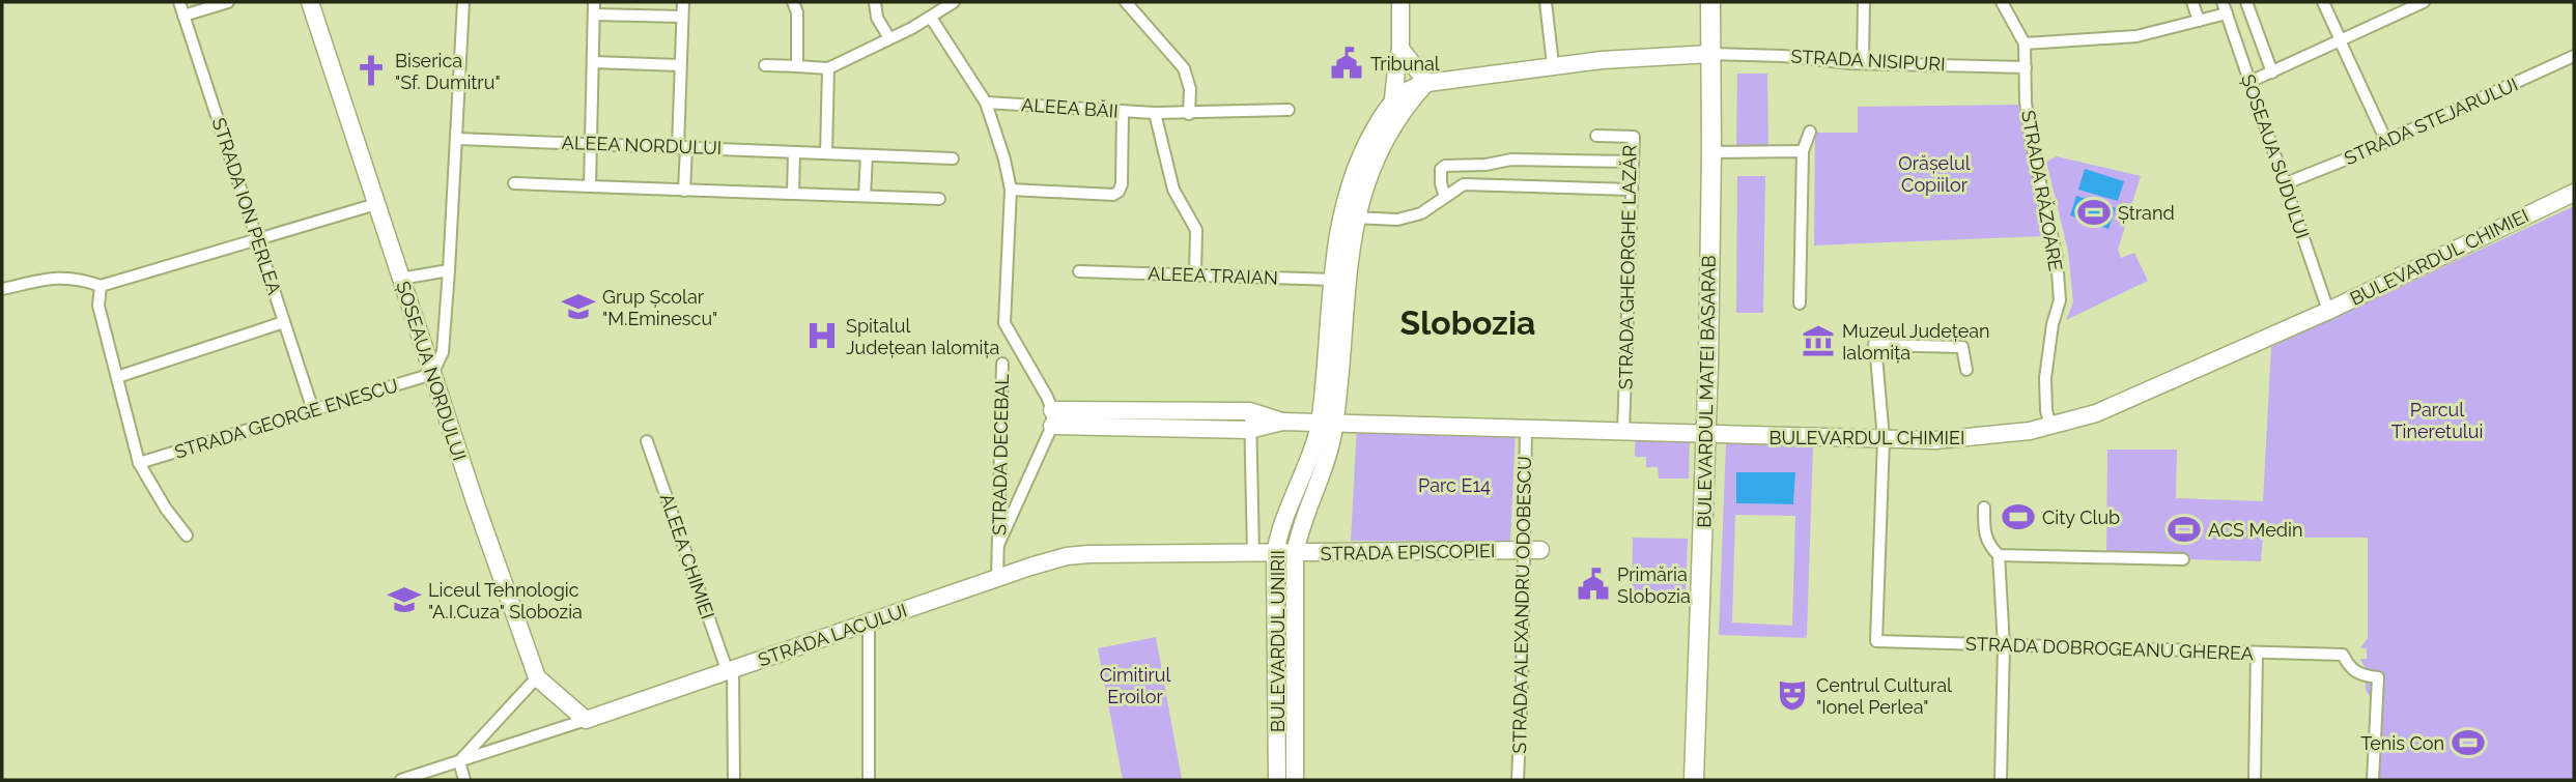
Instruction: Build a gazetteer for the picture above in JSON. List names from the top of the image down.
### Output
{
  "streets": {
    "main road": ["BULEVARDUL MATEI BASARAB"],
    "street": [
      "STRADA NISIPURI",
      "ALEEA BĂII",
      "STRADA STEJARULUI",
      "ALEEA NORDULUI",
      "ȘOSEAUA SUDULUI",
      "STRADA RĂZOARE",
      "STRADA ION PERLEA",
      "BULEVARDUL CHIMIEI",
      "STRADA GHEORGHE LAZĂR",
      "ALEEA TRAIAN",
      "ȘOSEAUA NORDULUI",
      "STRADA GEORGE ENESCU",
      "STRADA DECEBAL",
      "STRADA EPISCOPIEI",
      "ALEEA CHIMIEI",
      "STRADA ALEXANDRU ODOBESCU",
      "STRADA LACULUI",
      "BULEVARDUL UNIRII",
      "STRADA DOBROGEANU GHEREA"
    ]
  },
  "crossings": [
    ["STRADA NISIPURI", "STRADA RĂZOARE"],
    ["STRADA NISIPURI", "BULEVARDUL MATEI BASARAB"],
    ["ALEEA BĂII", "STRADA DECEBAL"],
    ["STRADA STEJARULUI", "ȘOSEAUA SUDULUI"],
    ["ȘOSEAUA SUDULUI", "BULEVARDUL CHIMIEI"],
    ["STRADA RĂZOARE", "BULEVARDUL CHIMIEI"],
    ["STRADA ION PERLEA", "STRADA GEORGE ENESCU"],
    ["BULEVARDUL CHIMIEI", "STRADA GHEORGHE LAZĂR"],
    ["BULEVARDUL CHIMIEI", "BULEVARDUL MATEI BASARAB"],
    ["BULEVARDUL CHIMIEI", "STRADA DECEBAL"],
    ["BULEVARDUL CHIMIEI", "STRADA ALEXANDRU ODOBESCU"],
    ["BULEVARDUL CHIMIEI", "BULEVARDUL UNIRII"],
    ["BULEVARDUL CHIMIEI", "STRADA DOBROGEANU GHEREA"],
    ["ȘOSEAUA NORDULUI", "STRADA GEORGE ENESCU"],
    ["ȘOSEAUA NORDULUI", "STRADA LACULUI"],
    ["STRADA DECEBAL", "STRADA LACULUI"],
    ["STRADA EPISCOPIEI", "STRADA ALEXANDRU ODOBESCU"],
    ["STRADA EPISCOPIEI", "STRADA LACULUI"],
    ["STRADA EPISCOPIEI", "BULEVARDUL UNIRII"],
    ["ALEEA CHIMIEI", "STRADA LACULUI"],
    ["STRADA LACULUI", "BULEVARDUL UNIRII"]
  ],
  "districts": ["Slobozia"],
  "parks": [
    "Orășelul Copiilor",
    "Parcul Tineretului",
    "Parc E14",
    "Cimitirul Eroilor"
  ],
  "places": {
    "public building": ["Tribunal", "Primăria Slobozia"],
    "church": ["Biserica \"Sf. Dumitru\""],
    "sports": [
      "Ștrand",
      "City Club",
      "ACS Medin",
      "Tenis Con"
    ],
    "school or university": ["Grup Școlar \"M.Eminescu\"", "Liceul Tehnologic \"A.I.Cuza\" Slobozia"],
    "hospital": ["Spitalul Județean Ialomița"],
    "museum": ["Muzeul Județean Ialomița"],
    "theatre": ["Centrul Cultural \"Ionel Perlea\""]
  }
}
